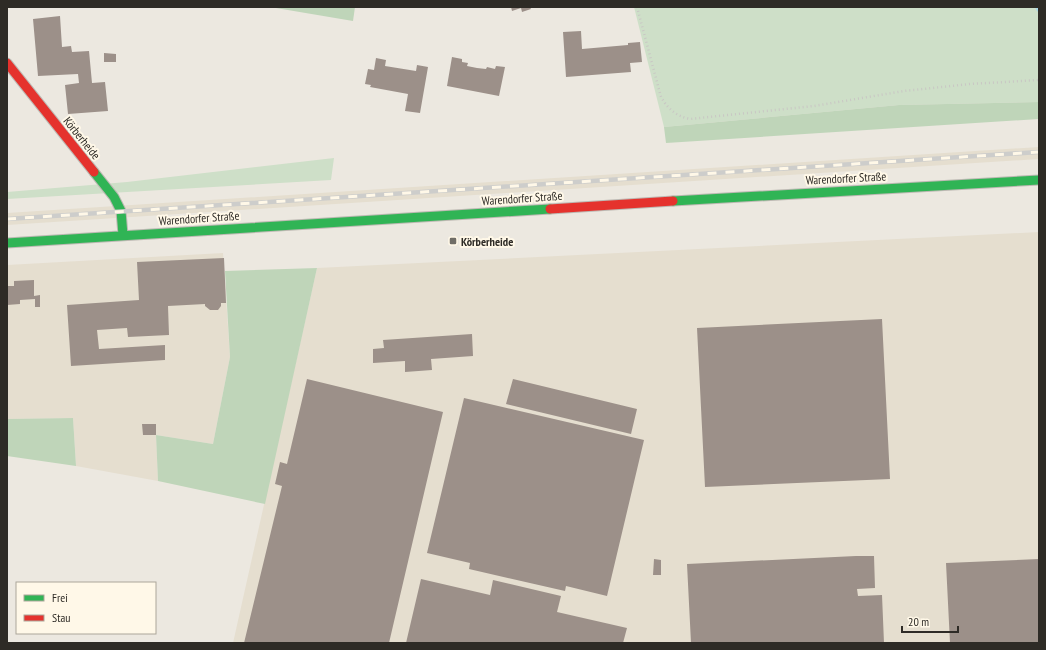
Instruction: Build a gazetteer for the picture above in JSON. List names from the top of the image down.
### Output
{
  "streets": {
    "main road": ["Körberheide", "Warendorfer Straße"]
  },
  "crossings": [
    ["Körberheide", "Warendorfer Straße"]
  ],
  "places": {
    "transit": ["Körberheide"]
  },
  "legend": ["Frei", "Stau"],
  "scale_bar": "20 m"
}
